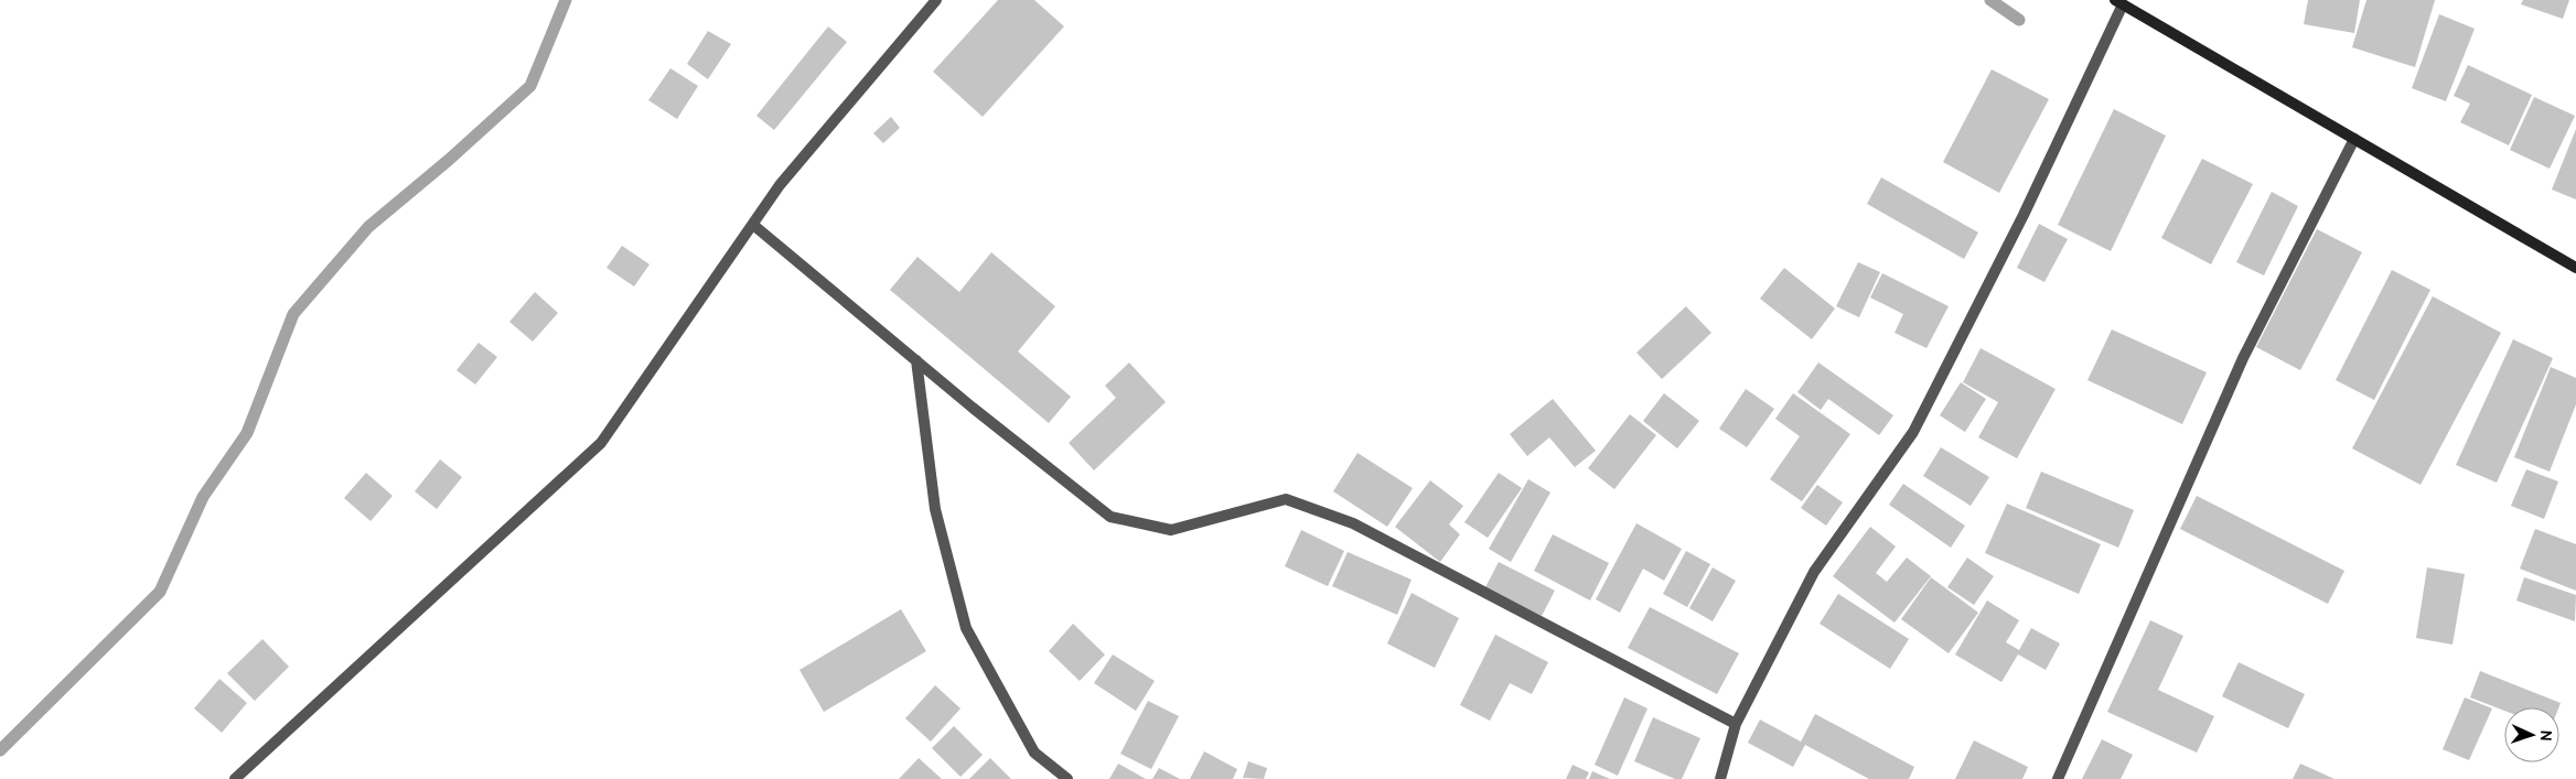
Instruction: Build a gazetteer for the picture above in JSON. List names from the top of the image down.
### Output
{
  "north": "right"
}
